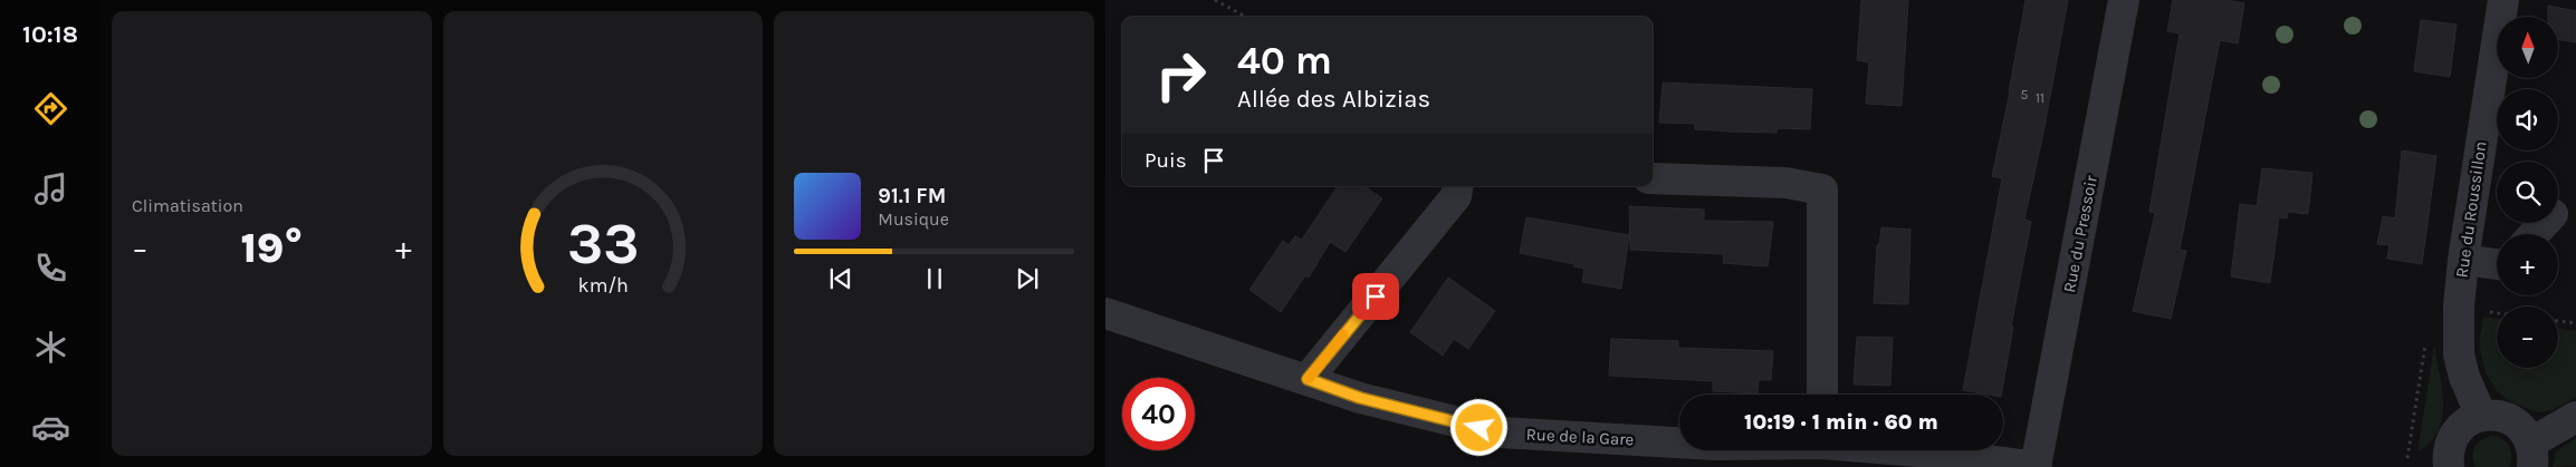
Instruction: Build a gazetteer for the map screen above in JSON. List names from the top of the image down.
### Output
{
  "streets": {
    "street": ["Rue du Roussillon", "Rue du Pressoir", "Rue de la Gare"]
  },
  "crossings": [
    ["Rue du Pressoir", "Rue de la Gare"]
  ],
  "house_numbers": ["5", "11"],
  "north": "top",
  "page": {
    "tabs": "10:18",
    "tile": "Climatisation",
    "map_buttons": ["+", "−"],
    "turn": ["40 m", "Allée des Albizias"],
    "then": "Puis",
    "song": ["91.1 FM", "Musique"],
    "heat": ["−", "19°", "+"],
    "limit": "40",
    "trip": "10:19 · 1 min · 60 m",
    "gauge": ["33", "km/h"]
  }
}
